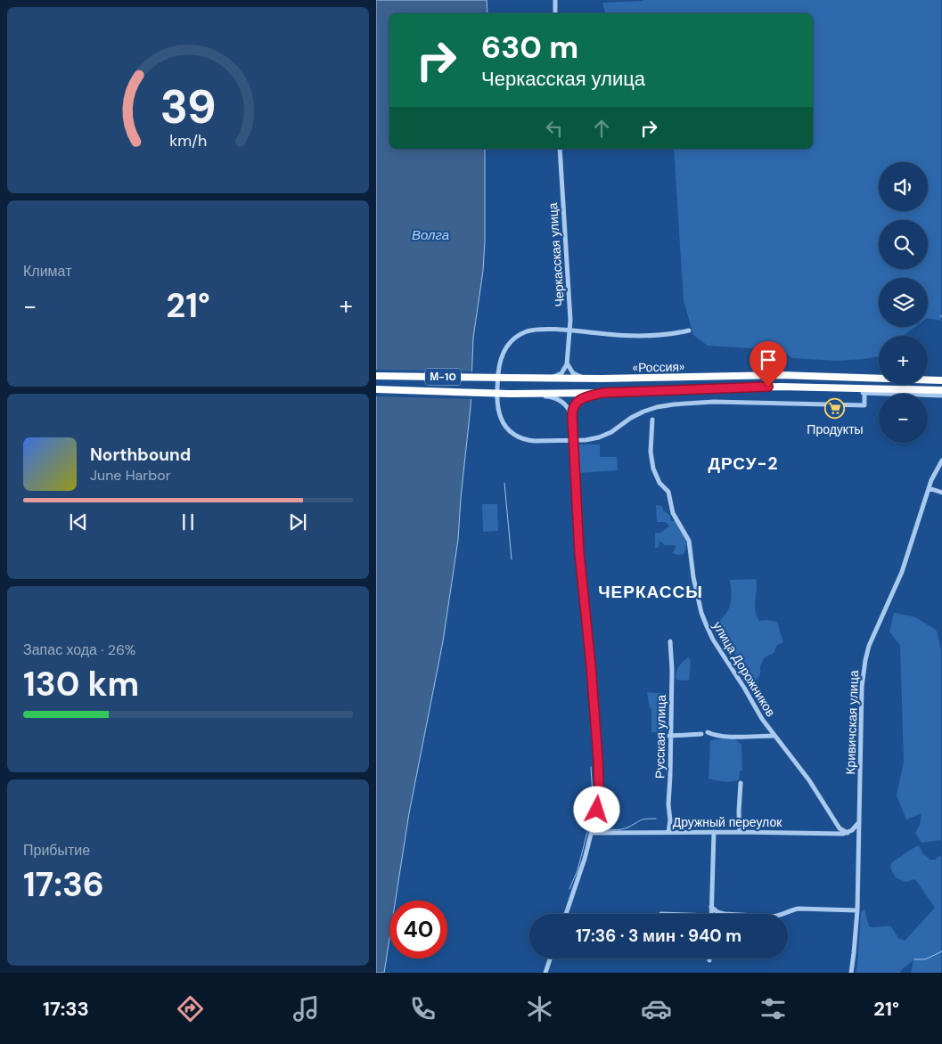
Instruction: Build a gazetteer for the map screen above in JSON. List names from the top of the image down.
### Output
{
  "streets": {
    "highway": ["«Россия»", "М-10"],
    "street": [
      "Черкасская улица",
      "улица Дорожников",
      "Кривичская улица",
      "Русская улица",
      "Дружный переулок"
    ]
  },
  "crossings": [
    ["улица Дорожников", "Дружный переулок"],
    ["Русская улица", "Дружный переулок"]
  ],
  "districts": ["ДРСУ-2", "ЧЕРКАССЫ"],
  "water": ["Волга"],
  "places": {
    "supermarket": ["Продукты"]
  },
  "page": {
    "turn": ["630 m", "Черкасская улица"],
    "map_buttons": ["+", "−"],
    "tile": [
      "Климат",
      ["Запас хода · 26%", "130 km"],
      ["Прибытие", "17:36"]
    ],
    "heat": ["−", "21°", "+"],
    "song": ["Northbound", "June Harbor"],
    "limit": "40",
    "trip": "17:36 · 3 мин · 940 m",
    "tabs": ["17:33", "21°"],
    "gauge": ["39", "km/h"]
  }
}
